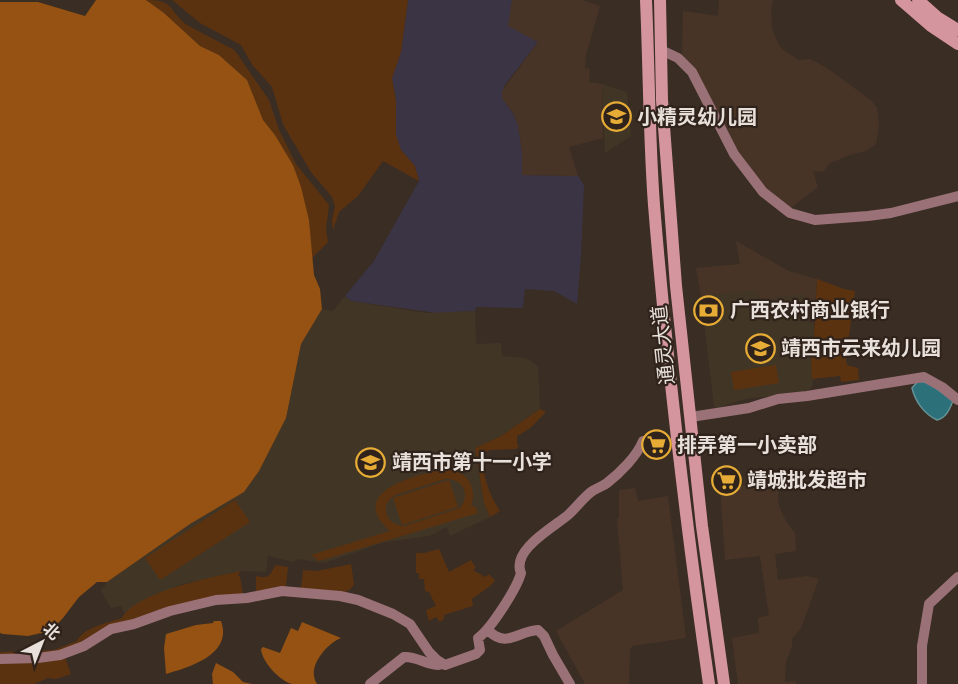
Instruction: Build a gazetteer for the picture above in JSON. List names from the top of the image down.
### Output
{
  "streets": {
    "main road": ["通灵大道"]
  },
  "places": {
    "school or university": ["小精灵幼儿园", "靖西市云来幼儿园", "靖西市第十一小学"],
    "bank": ["广西农村商业银行"],
    "supermarket": ["排弄第一小卖部", "靖城批发超市"]
  },
  "north": "top right"
}
